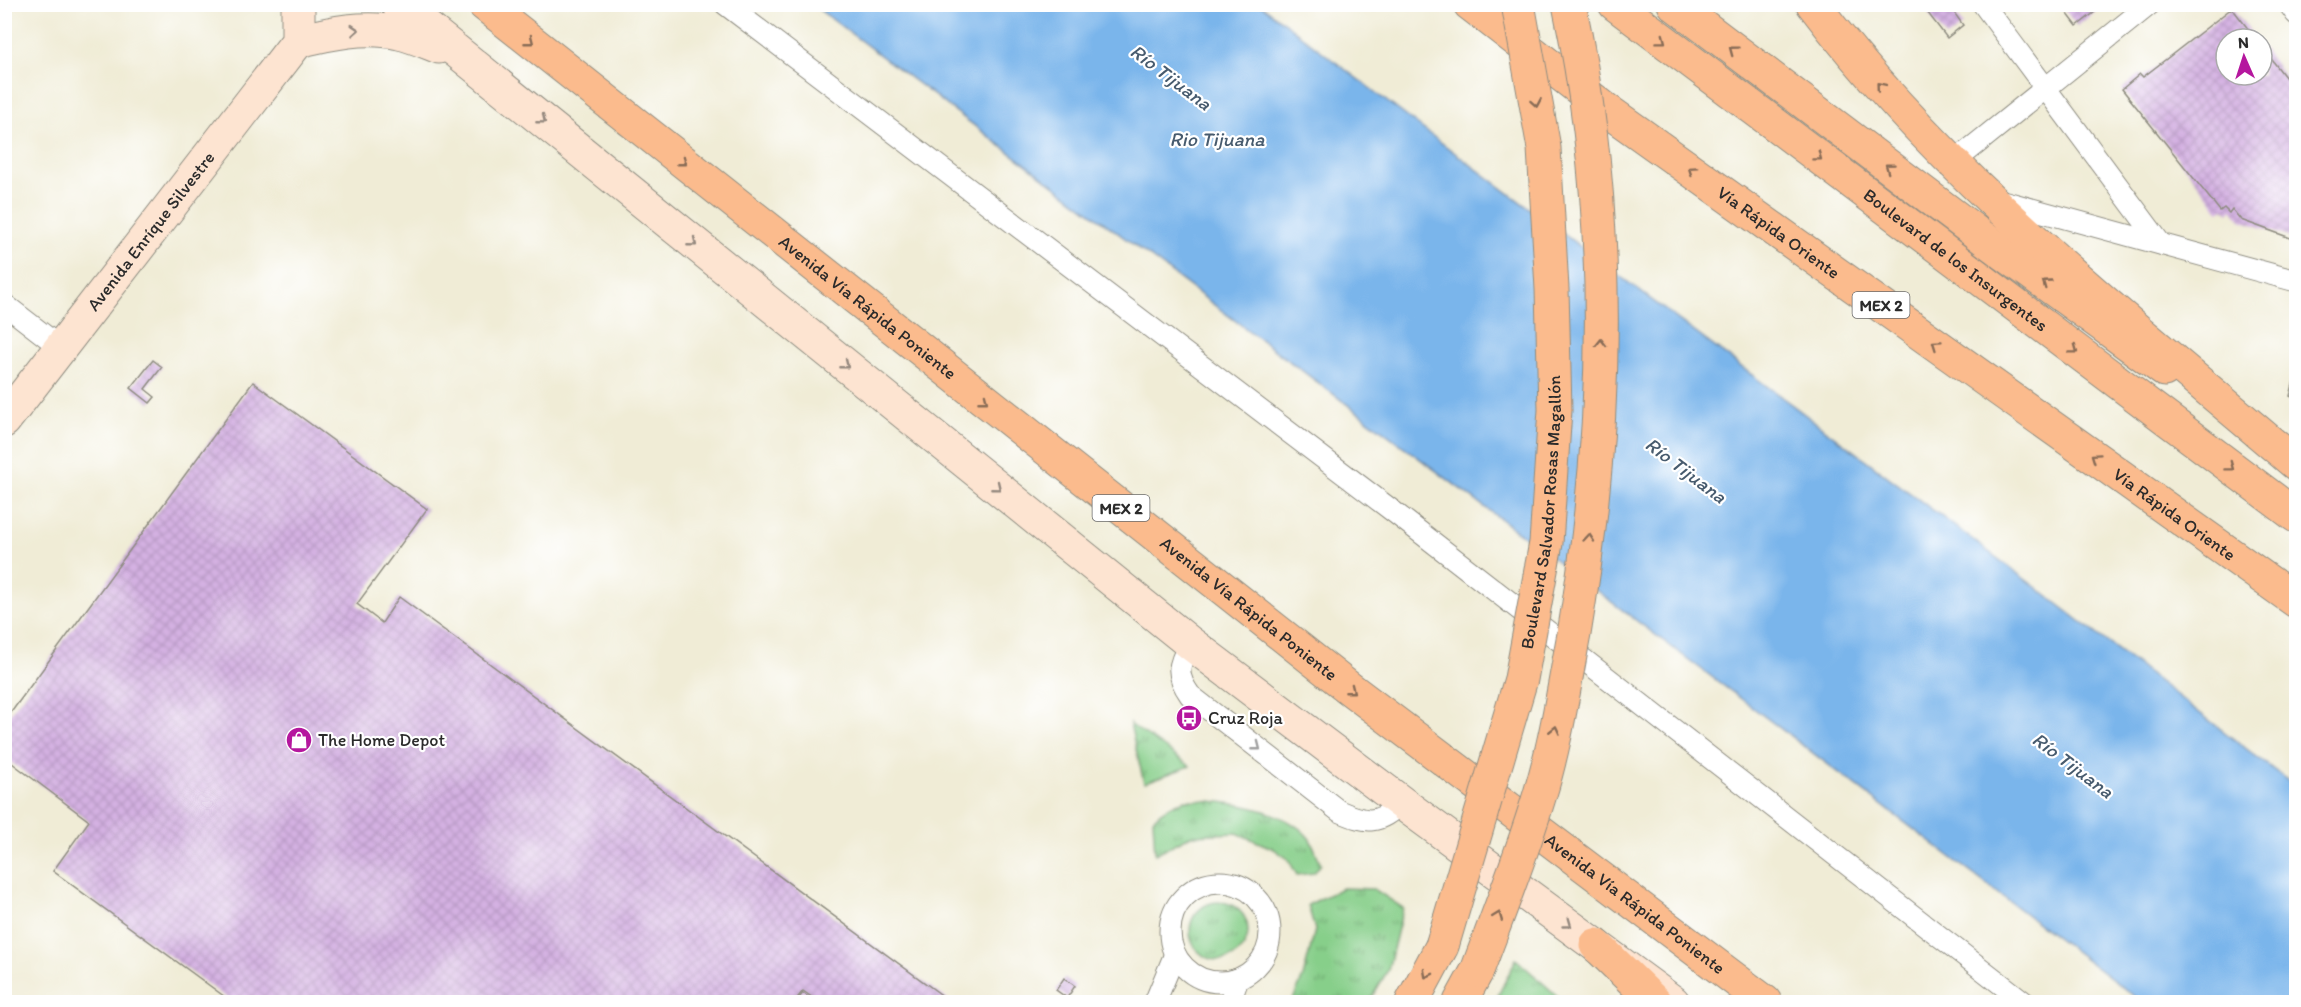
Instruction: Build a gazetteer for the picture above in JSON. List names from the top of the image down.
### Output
{
  "streets": {
    "main road": [
      "Avenida Enríque Silvestre",
      "Vía Rápida Oriente",
      "Boulevard de los Insurgentes",
      "MEX 2",
      "Avenida Vía Rápida Poniente",
      "Boulevard Salvador Rosas Magallón"
    ]
  },
  "water": ["Río Tijuana", "Rio Tijuana"],
  "places": {
    "bus stop": ["Cruz Roja"],
    "shop": ["The Home Depot"]
  },
  "north": "top"
}
